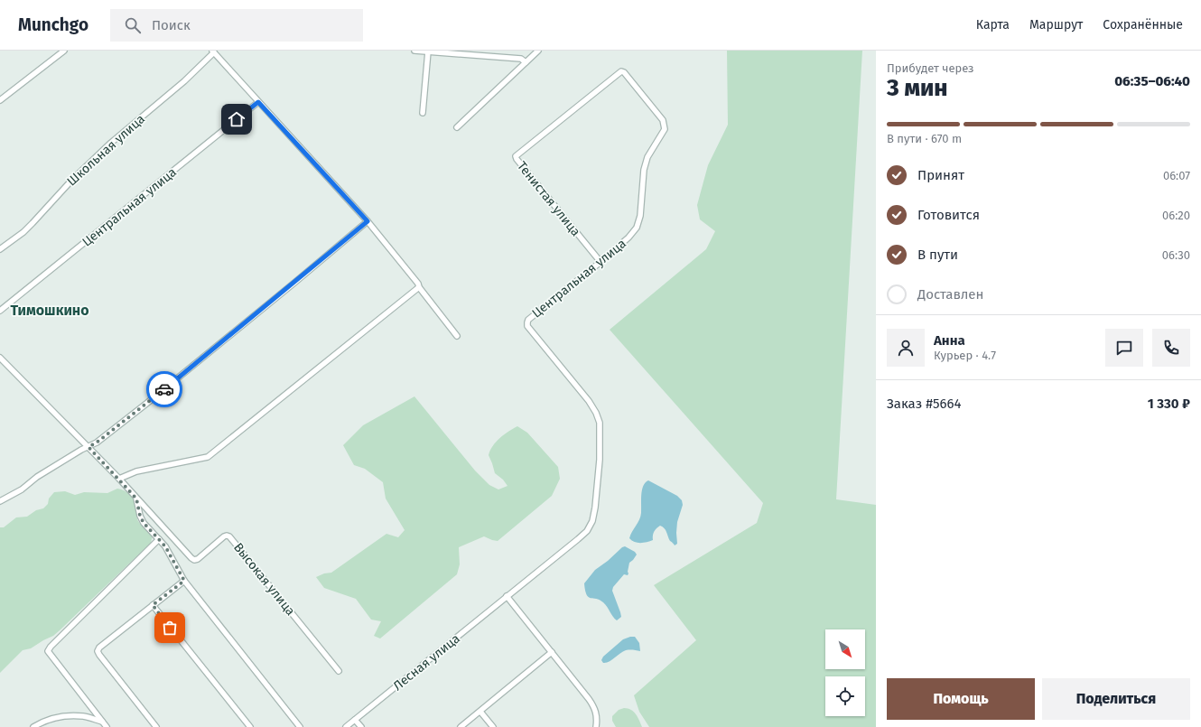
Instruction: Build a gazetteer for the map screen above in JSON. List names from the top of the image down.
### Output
{
  "streets": {
    "street": [
      "Школьная улица",
      "Тенистая улица",
      "Центральная улица",
      "Высокая улица",
      "Лесная улица"
    ]
  },
  "crossings": [
    ["Тенистая улица", "Центральная улица"],
    ["Центральная улица", "Лесная улица"]
  ],
  "districts": ["Тимошкино"],
  "north": "bottom right",
  "page": {
    "header": "Munchgo",
    "search": "Поиск",
    "nav": ["Карта", "Маршрут", "Сохранённые"],
    "heading": ["3 мин", "Прибудет через", "06:35–06:40"],
    "panel": [
      "Анна",
      "Курьер · 4.7",
      "Заказ #5664",
      "1 330 ₽"
    ],
    "bar": "В пути · 670 m",
    "list": [
      ["Принят", "06:07"],
      ["Готовится", "06:20"],
      ["В пути", "06:30"],
      "Доставлен"
    ],
    "buttons": ["Помощь", "Поделиться"]
  }
}
